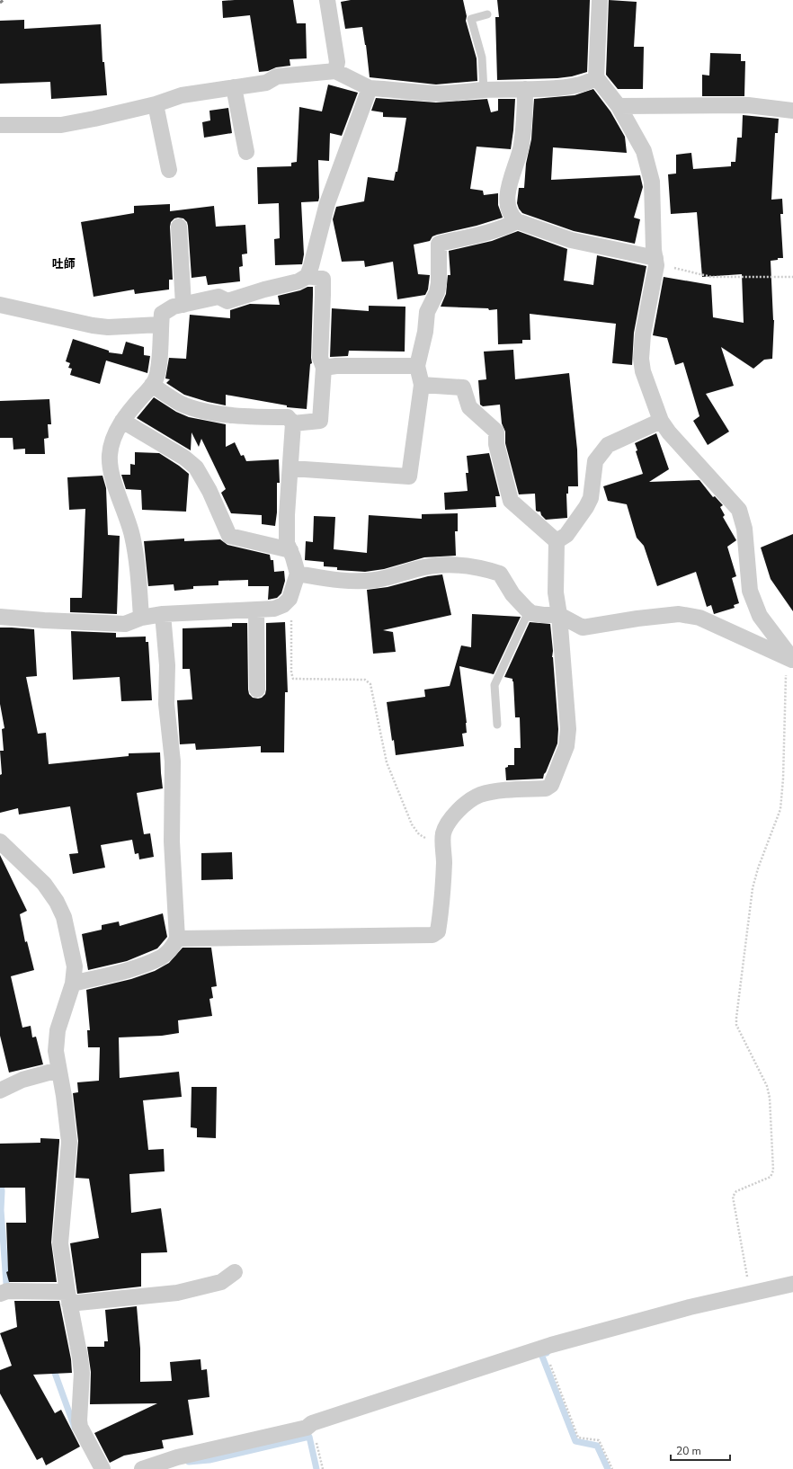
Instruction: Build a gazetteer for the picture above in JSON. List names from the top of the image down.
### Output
{
  "districts": ["吐師"],
  "scale_bar": "20 m"
}
